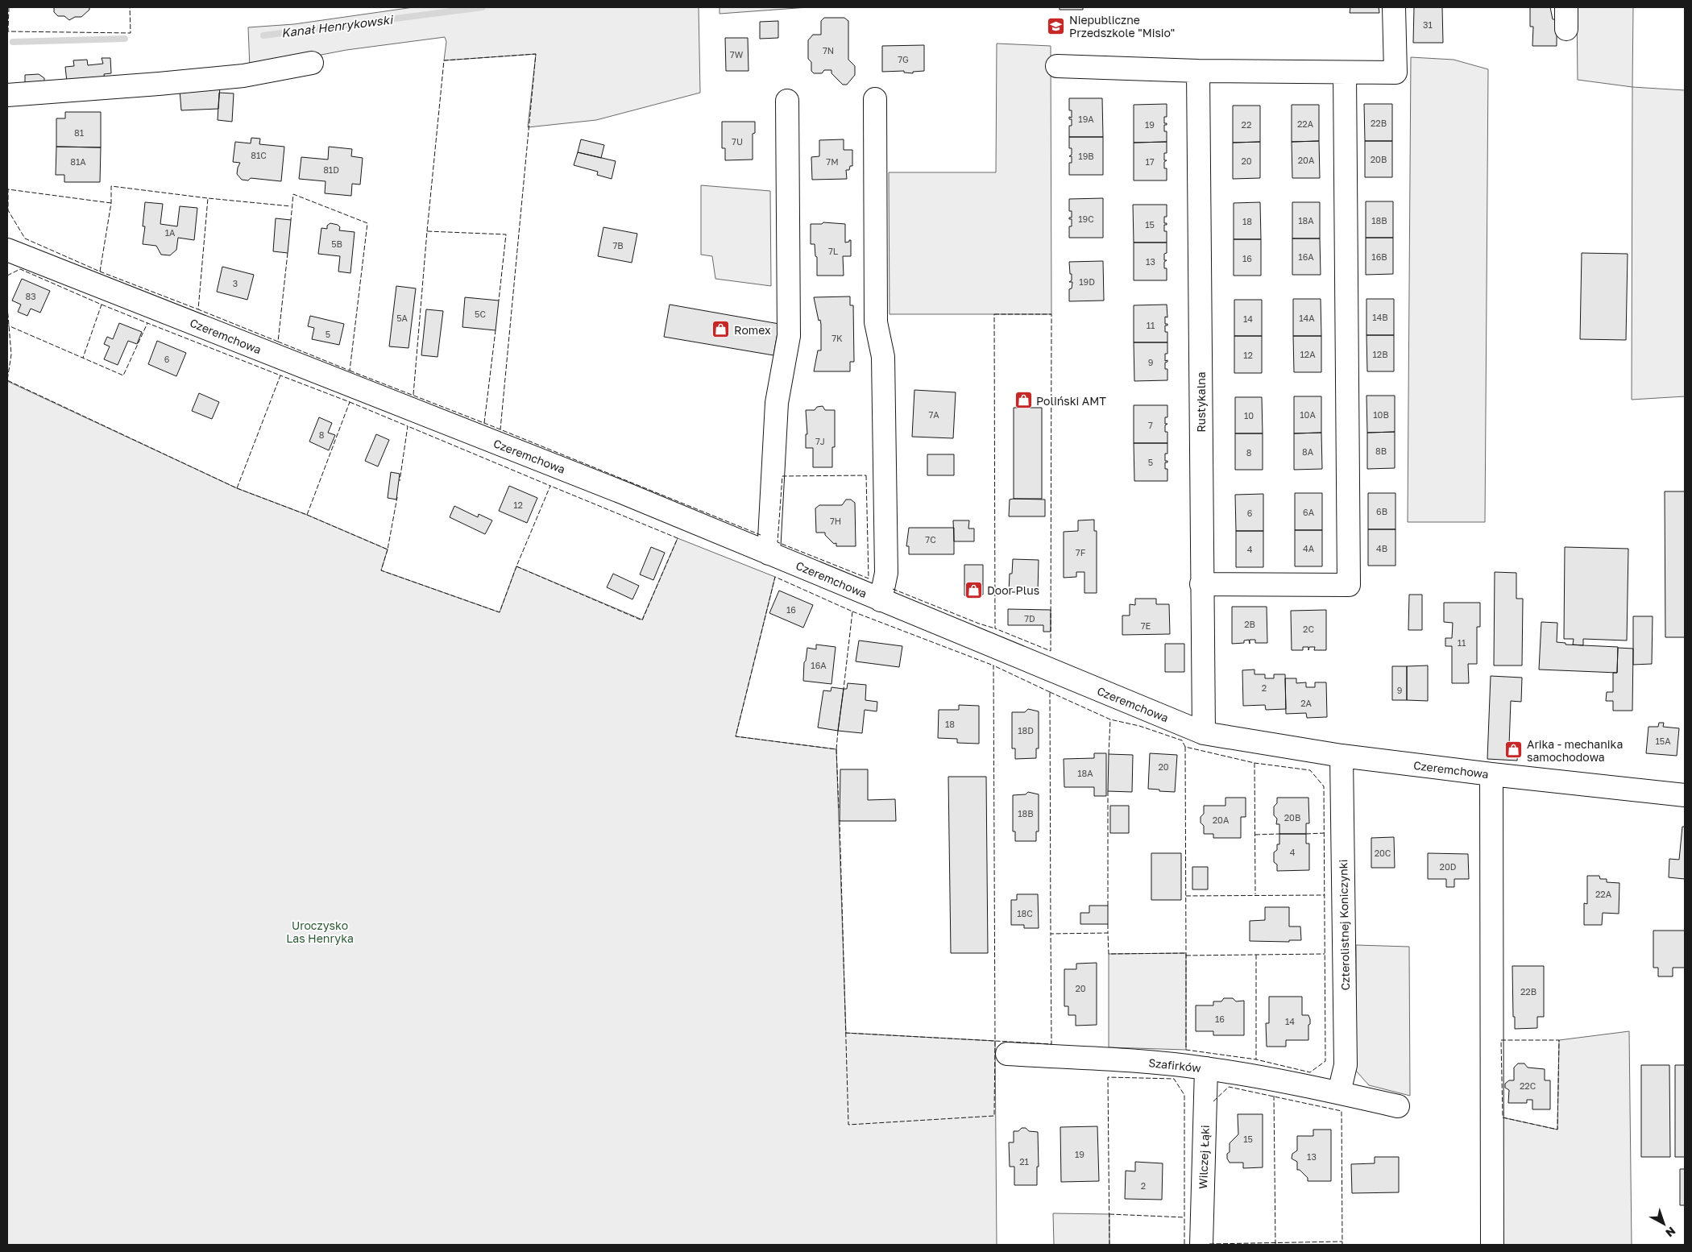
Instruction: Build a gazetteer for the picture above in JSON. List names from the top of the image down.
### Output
{
  "streets": {
    "street": [
      "Czeremchowa",
      "Rustykalna",
      "Czterolistnej Koniczynki",
      "Szafirków",
      "Wilczej Łąki"
    ]
  },
  "crossings": [
    ["Czeremchowa", "Rustykalna"],
    ["Czeremchowa", "Czterolistnej Koniczynki"],
    ["Czterolistnej Koniczynki", "Szafirków"],
    ["Szafirków", "Wilczej Łąki"]
  ],
  "water": ["Kanał Henrykowski"],
  "parks": ["Uroczysko Las Henryka"],
  "places": {
    "school or university": ["Niepubliczne Przedszkole \"Misio\""],
    "shop": [
      "Romex",
      "Poliński AMT",
      "Door Plus",
      "Arika - mechanika samochodowa"
    ]
  },
  "house_numbers": [
    "31",
    "7N",
    "7W",
    "7G",
    "19A",
    "22B",
    "22A",
    "19",
    "22",
    "81",
    "7U",
    "81C",
    "19B",
    "20B",
    "20A",
    "20",
    "81A",
    "7M",
    "17",
    "81D",
    "19C",
    "18A",
    "18B",
    "18",
    "15",
    "1A",
    "5B",
    "7B",
    "7L",
    "16A",
    "16B",
    "16",
    "13",
    "19D",
    "3",
    "83",
    "5C",
    "14B",
    "5A",
    "14A",
    "14",
    "11",
    "5",
    "7K",
    "12A",
    "12B",
    "12",
    "6",
    "9",
    "7A",
    "10A",
    "10B",
    "10",
    "7",
    "8",
    "7J",
    "8B",
    "8A",
    "8",
    "5",
    "12",
    "6B",
    "6A",
    "6",
    "7H",
    "7C",
    "4A",
    "4B",
    "4",
    "7F",
    "16",
    "7D",
    "2B",
    "7E",
    "2C",
    "11",
    "16A",
    "2",
    "9",
    "2A",
    "18",
    "18D",
    "15A",
    "20",
    "18A",
    "18B",
    "20B",
    "20A",
    "4",
    "20C",
    "20D",
    "22A",
    "18C",
    "20",
    "22B",
    "16",
    "14",
    "22C",
    "15",
    "19",
    "13",
    "21",
    "2"
  ],
  "north": "bottom right"
}
